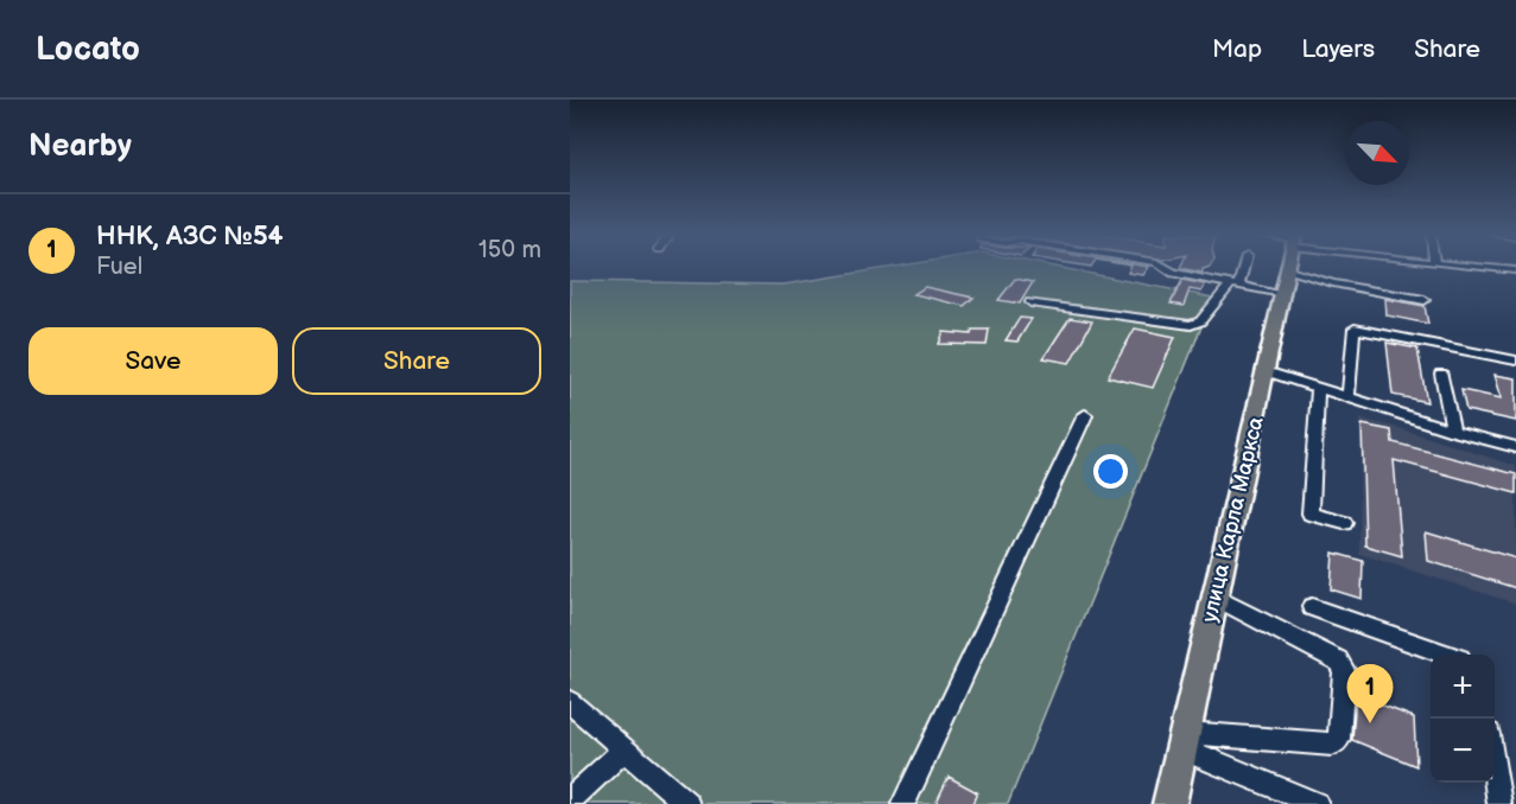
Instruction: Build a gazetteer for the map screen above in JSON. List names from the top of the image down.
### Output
{
  "streets": {
    "highway": ["улица Карла Маркса"]
  },
  "north": "bottom right",
  "page": {
    "header": "Locato",
    "nav": ["Map", "Layers", "Share"],
    "heading": "Nearby",
    "list": [
      {
        "mark": "1",
        "name": "ННК, АЗС №54",
        "note": "Fuel",
        "value": "150 m"
      }
    ],
    "buttons": ["Save", "Share"],
    "map_buttons": ["+", "−"],
    "pins": "1"
  }
}
